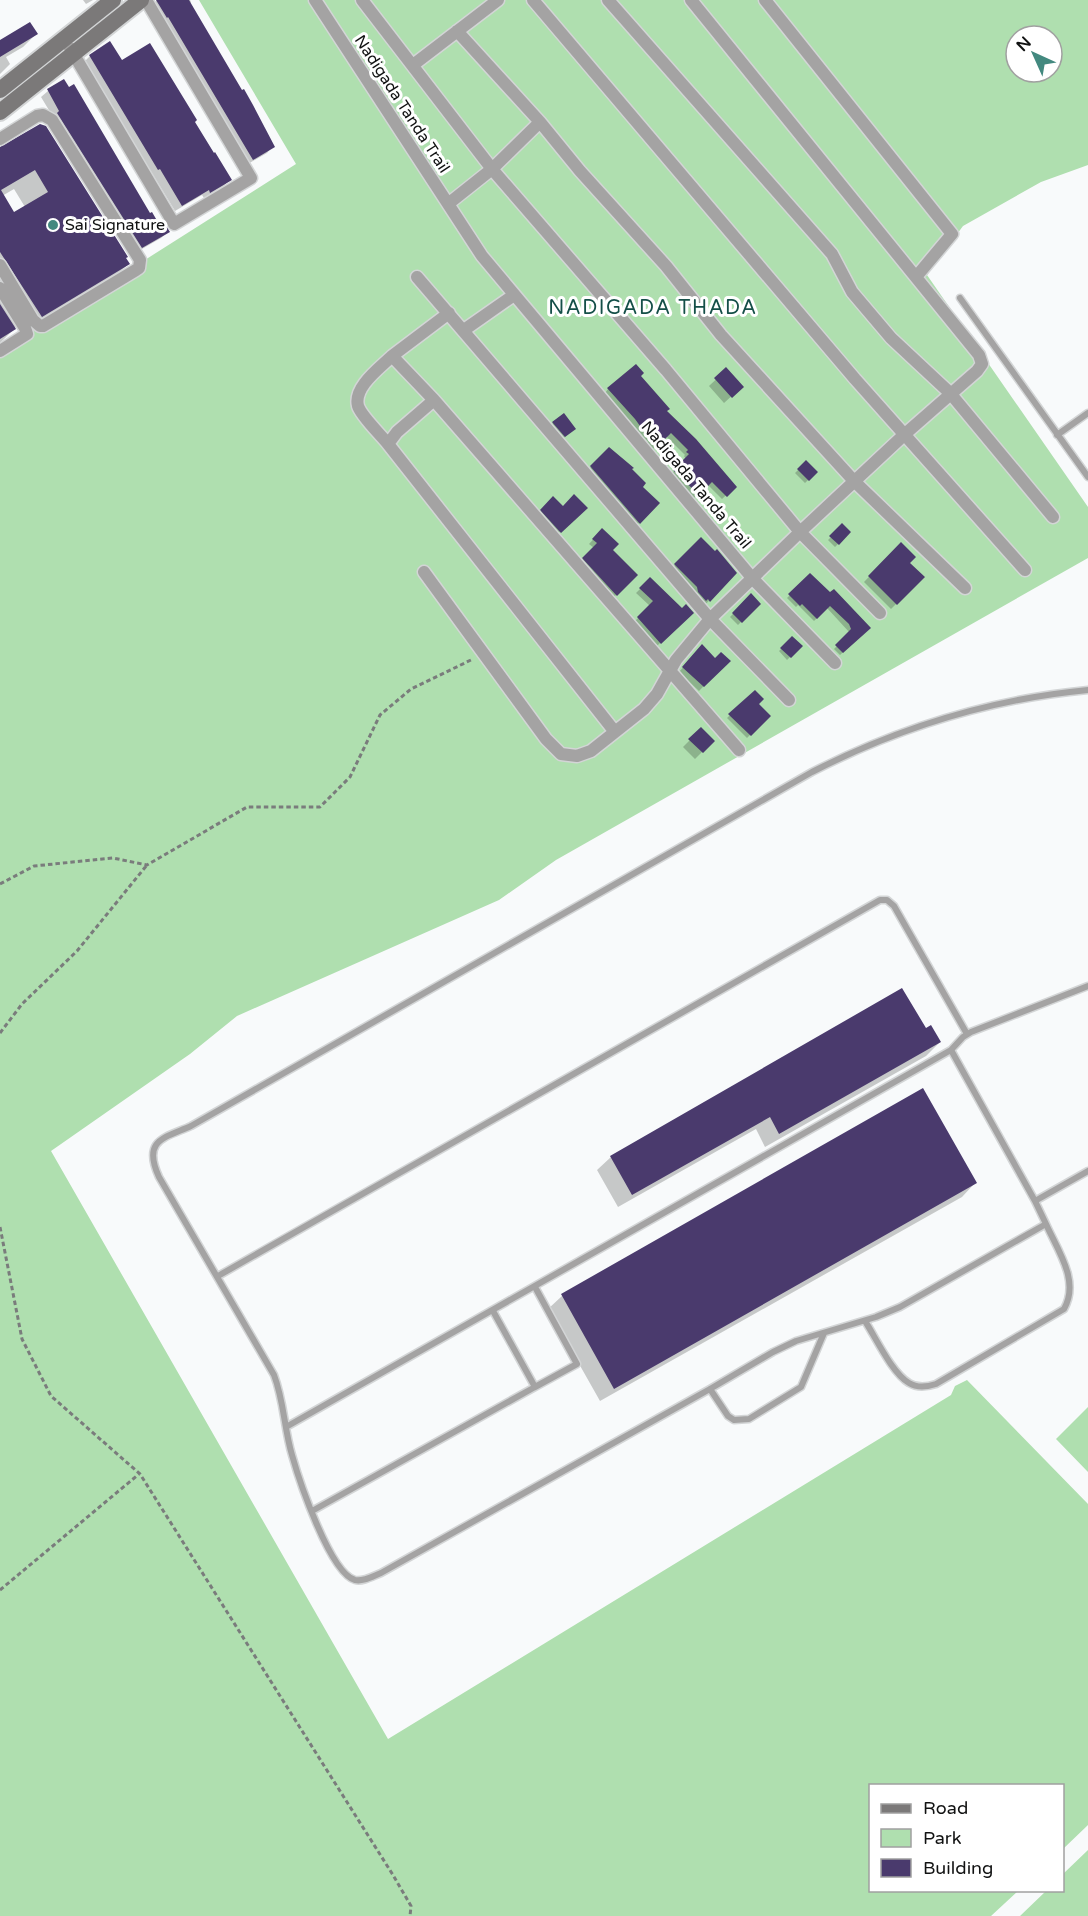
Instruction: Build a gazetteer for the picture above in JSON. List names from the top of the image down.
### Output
{
  "streets": {
    "street": ["Nadigada Tanda Trail"]
  },
  "districts": ["NADIGADA THADA"],
  "places": ["Sai Signature"],
  "legend": ["Road", "Park", "Building"],
  "north": "top left"
}
